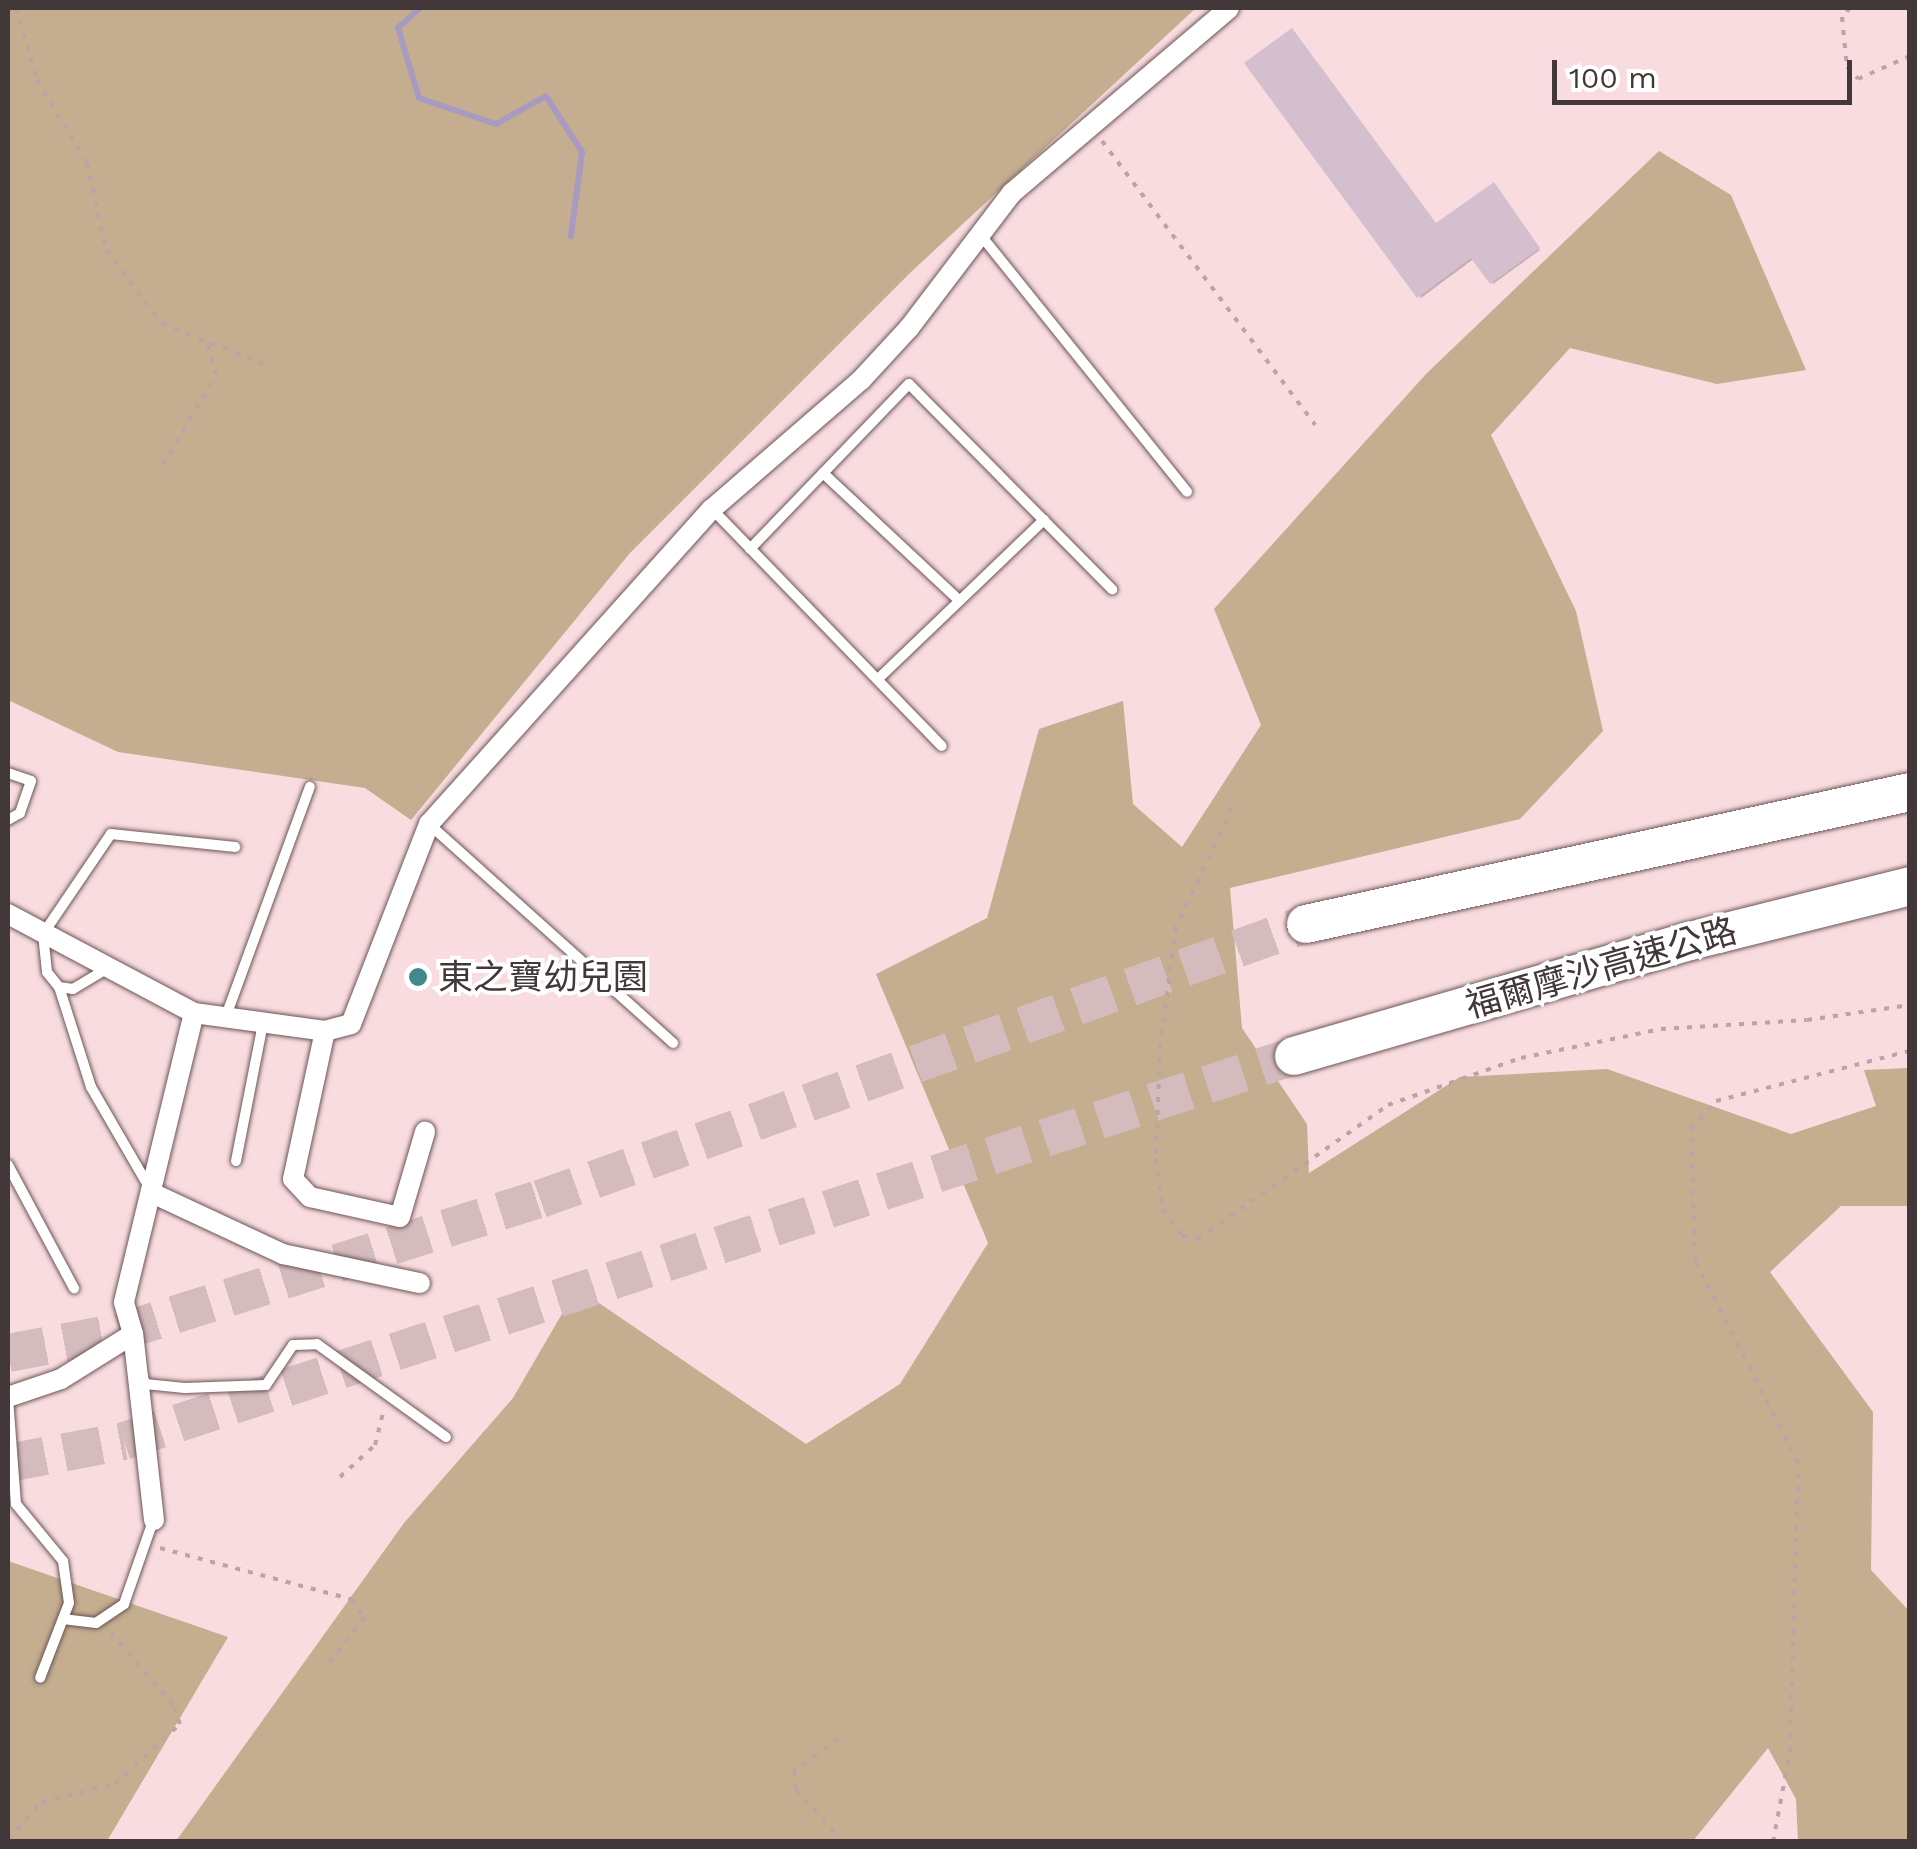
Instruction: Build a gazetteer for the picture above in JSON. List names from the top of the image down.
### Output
{
  "streets": {
    "highway": ["福爾摩沙高速公路"]
  },
  "places": ["東之寶幼兒園"],
  "scale_bar": "100 m"
}
